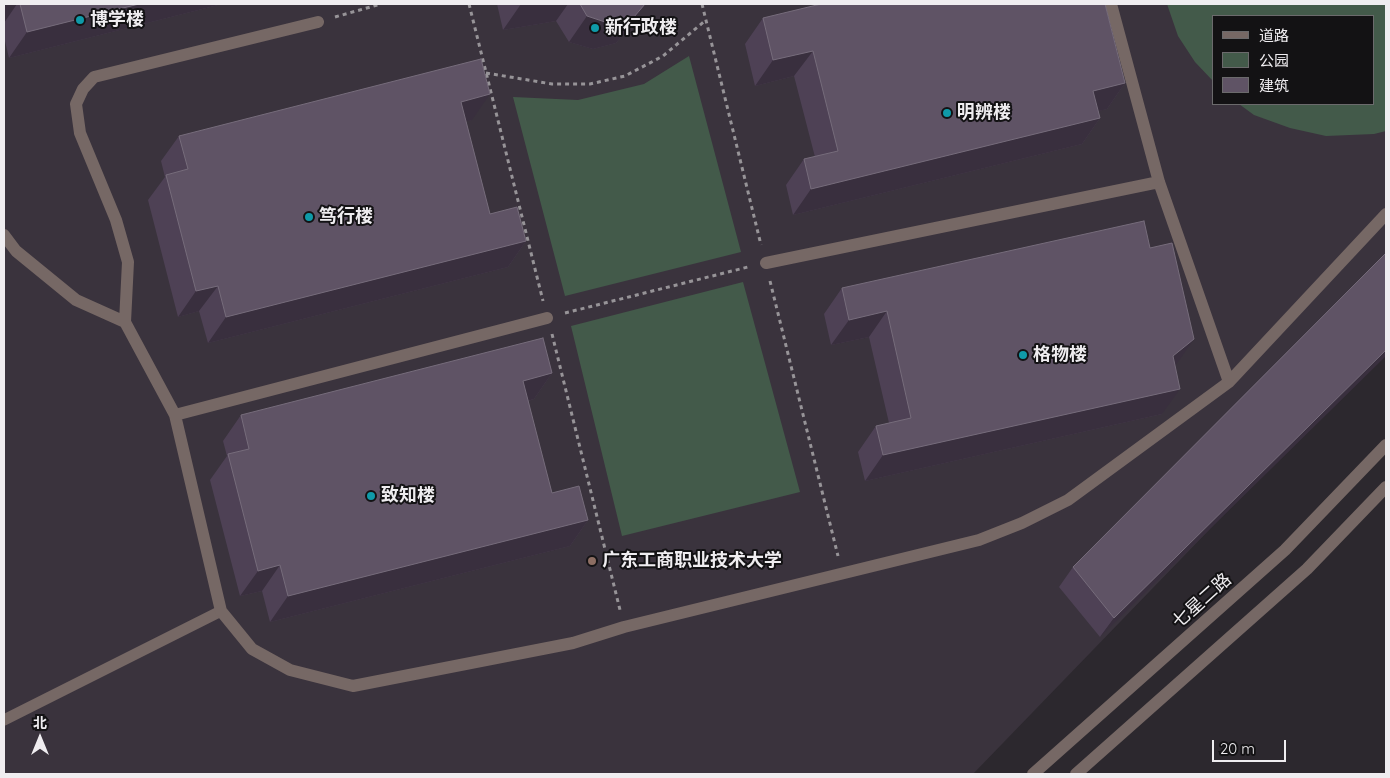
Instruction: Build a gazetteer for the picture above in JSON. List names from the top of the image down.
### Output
{
  "streets": {
    "street": ["七星二路"]
  },
  "places": [
    "博学楼",
    "新行政楼",
    "明辨楼",
    "笃行楼",
    "格物楼",
    "致知楼",
    "广东工商职业技术大学"
  ],
  "legend": ["道路", "公园", "建筑"],
  "scale_bar": "20 m",
  "north": "top"
}
